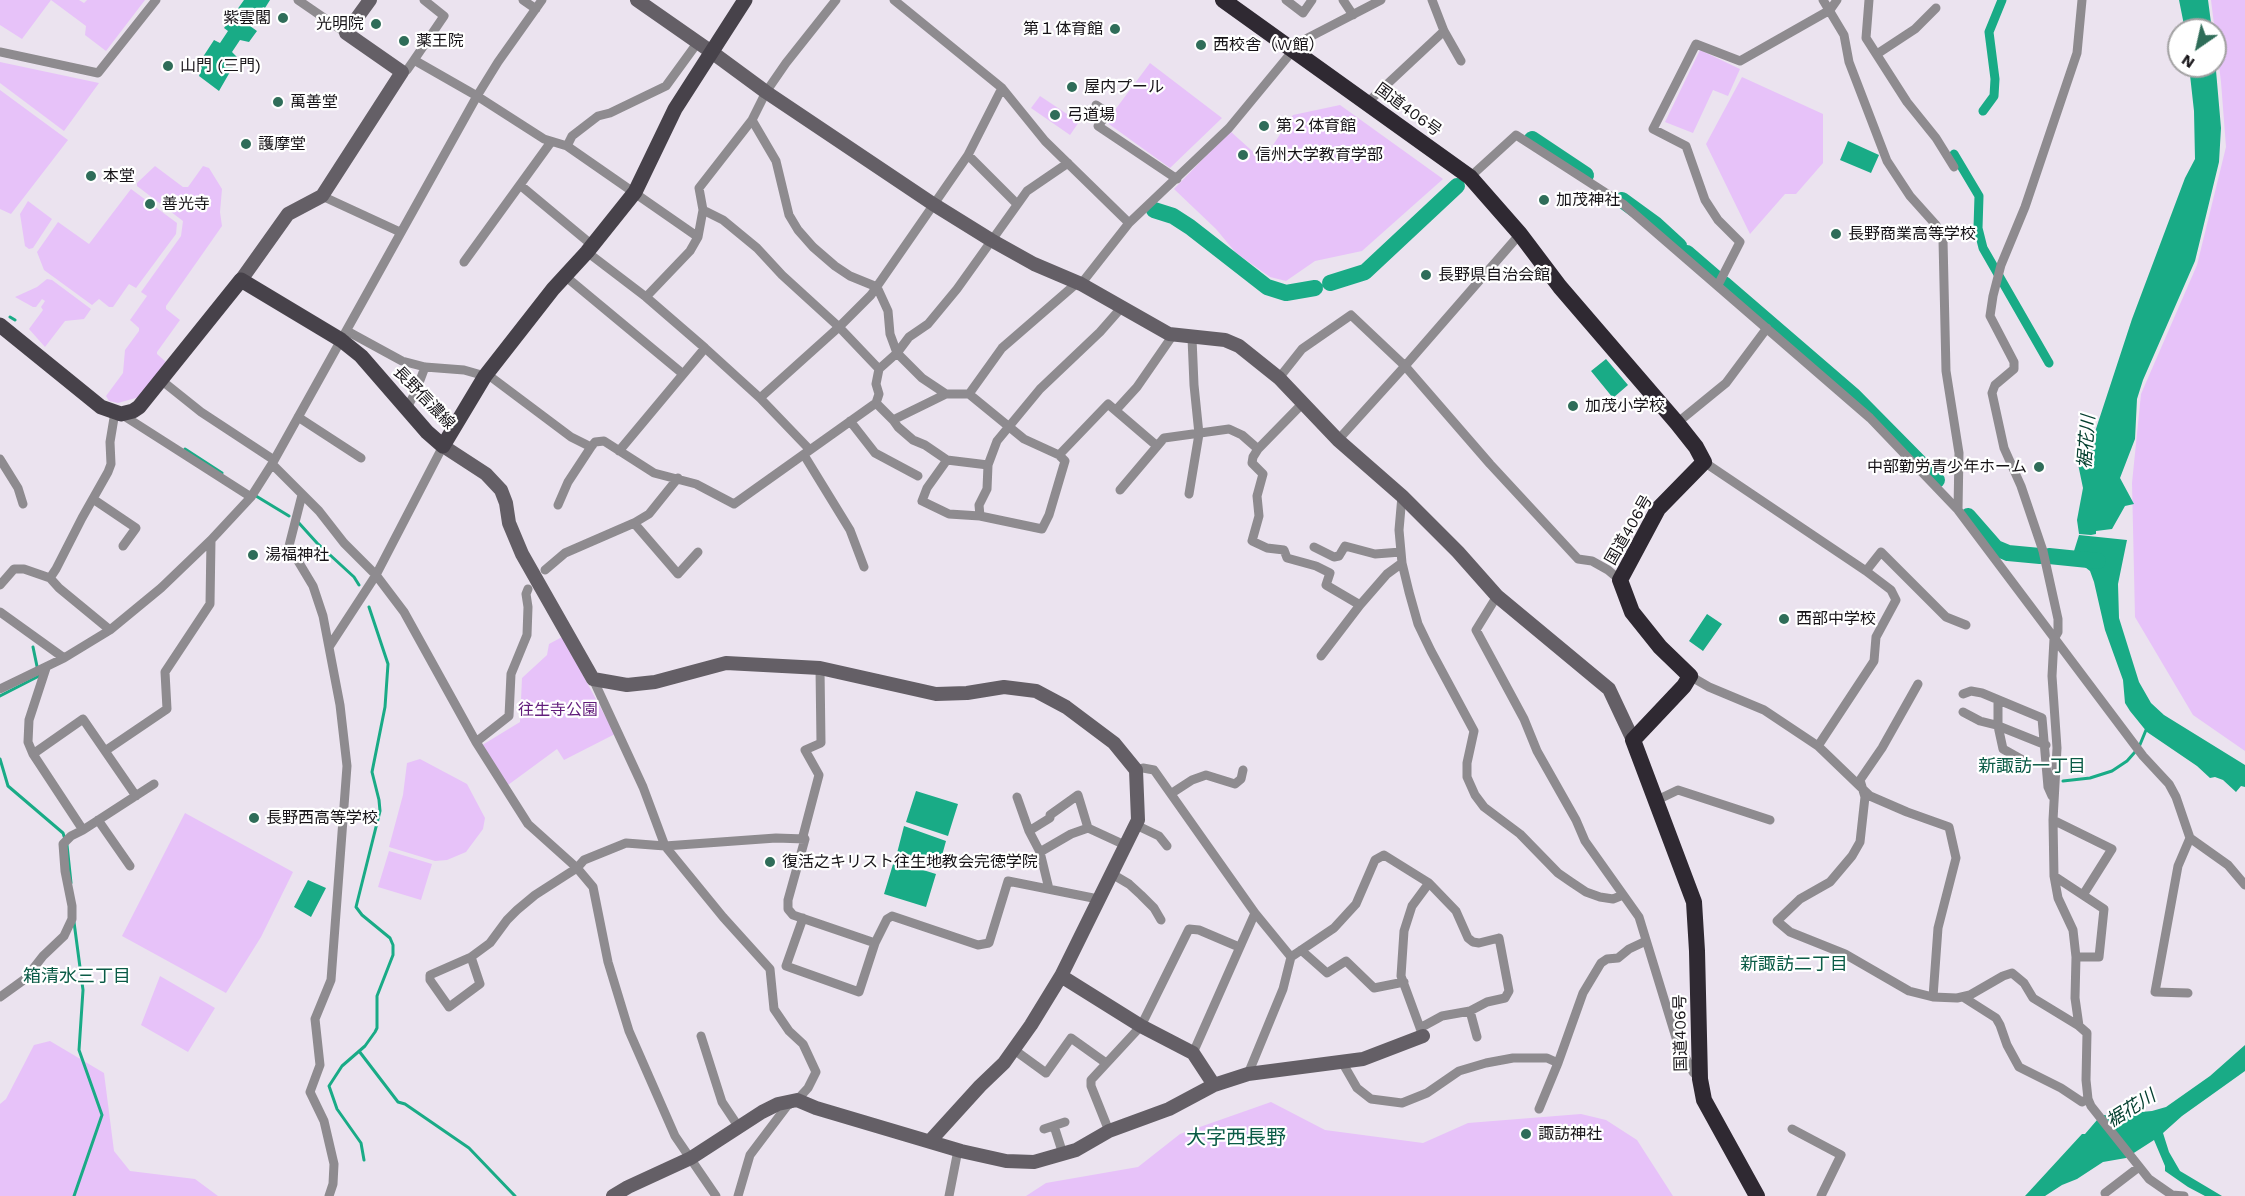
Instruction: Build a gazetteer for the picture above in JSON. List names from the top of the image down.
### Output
{
  "streets": {
    "highway": ["国道406号"],
    "main road": ["長野信濃線"]
  },
  "districts": [
    "新諏訪一丁目",
    "新諏訪二丁目",
    "箱清水三丁目",
    "大字西長野"
  ],
  "water": ["裾花川"],
  "parks": ["往生寺公園"],
  "places": [
    "紫雲閣",
    "光明院",
    "第１体育館",
    "薬王院",
    "西校舎（W館）",
    "山門 (三門)",
    "屋内プール",
    "萬善堂",
    "弓道場",
    "第２体育館",
    "護摩堂",
    "信州大学教育学部",
    "本堂",
    "加茂神社",
    "善光寺",
    "長野商業高等学校",
    "長野県自治会館",
    "加茂小学校",
    "中部勤労青少年ホーム",
    "湯福神社",
    "西部中学校",
    "長野西高等学校",
    "復活之キリスト往生地教会完徳学院",
    "諏訪神社"
  ],
  "north": "bottom left"
}
